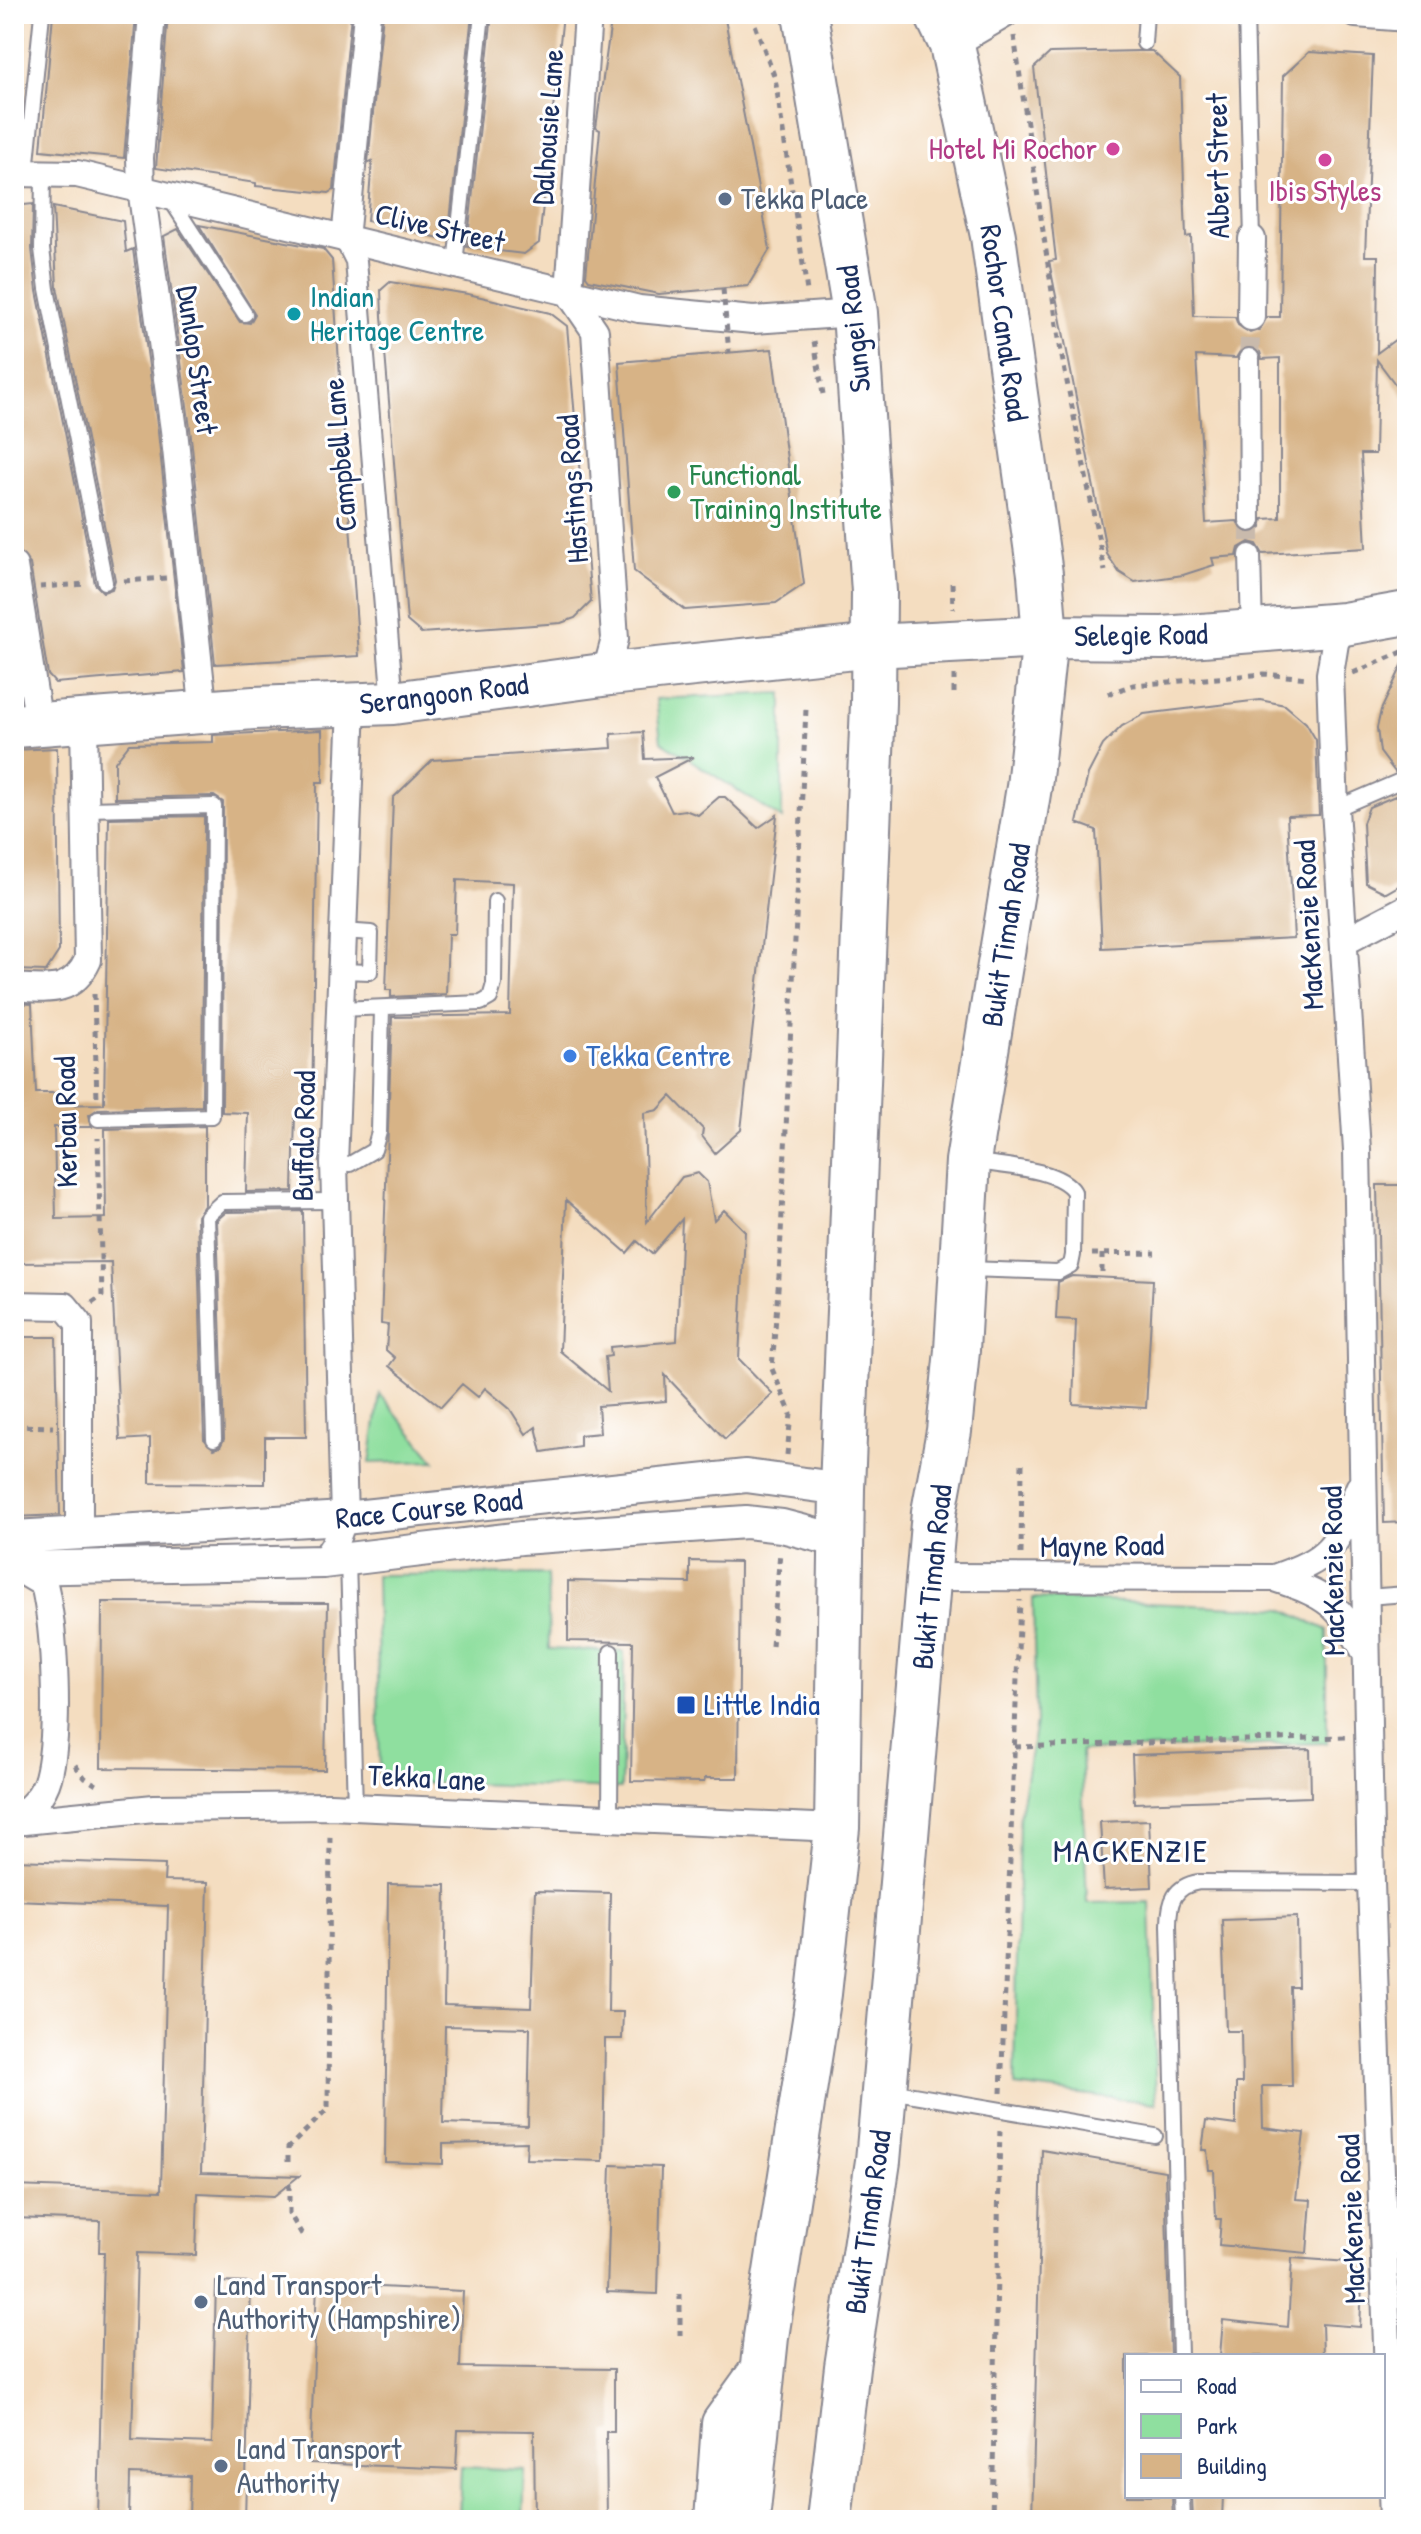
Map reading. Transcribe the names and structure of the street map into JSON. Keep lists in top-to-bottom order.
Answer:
{
  "streets": {
    "highway": ["Rochor Canal Road", "Sungei Road", "Bukit Timah Road"],
    "main road": ["Selegie Road", "Serangoon Road"],
    "street": [
      "Dalhousie Lane",
      "Albert Street",
      "Clive Street",
      "Dunlop Street",
      "Campbell Lane",
      "Hastings Road",
      "MacKenzie Road",
      "Buffalo Road",
      "Race Course Road",
      "Mayne Road",
      "Tekka Lane"
    ],
    "path": ["Kerbau Road"]
  },
  "crossings": [
    ["Dalhousie Lane", "Clive Street"],
    ["Dalhousie Lane", "Hastings Road"],
    ["Clive Street", "Sungei Road"],
    ["Clive Street", "Dunlop Street"],
    ["Clive Street", "Campbell Lane"],
    ["Clive Street", "Hastings Road"],
    ["Rochor Canal Road", "Selegie Road"],
    ["Rochor Canal Road", "Bukit Timah Road"],
    ["Sungei Road", "Selegie Road"],
    ["Sungei Road", "Serangoon Road"],
    ["Dunlop Street", "Serangoon Road"],
    ["Campbell Lane", "Serangoon Road"],
    ["Hastings Road", "Serangoon Road"],
    ["Selegie Road", "Serangoon Road"],
    ["Selegie Road", "MacKenzie Road"],
    ["Selegie Road", "Bukit Timah Road"],
    ["Serangoon Road", "Buffalo Road"],
    ["MacKenzie Road", "Mayne Road"],
    ["Bukit Timah Road", "Mayne Road"],
    ["Buffalo Road", "Race Course Road"],
    ["Race Course Road", "Tekka Lane"]
  ],
  "districts": ["MACKENZIE"],
  "places": {
    "other": [
      "Hotel Mi Rochor",
      "Ibis Styles",
      "Tekka Place",
      "Indian Heritage Centre",
      "Functional Training Institute",
      "Tekka Centre",
      "Land Transport Authority (Hampshire)",
      "Land Transport Authority"
    ],
    "transit": ["Little India"]
  },
  "legend": ["Road", "Park", "Building"]
}
